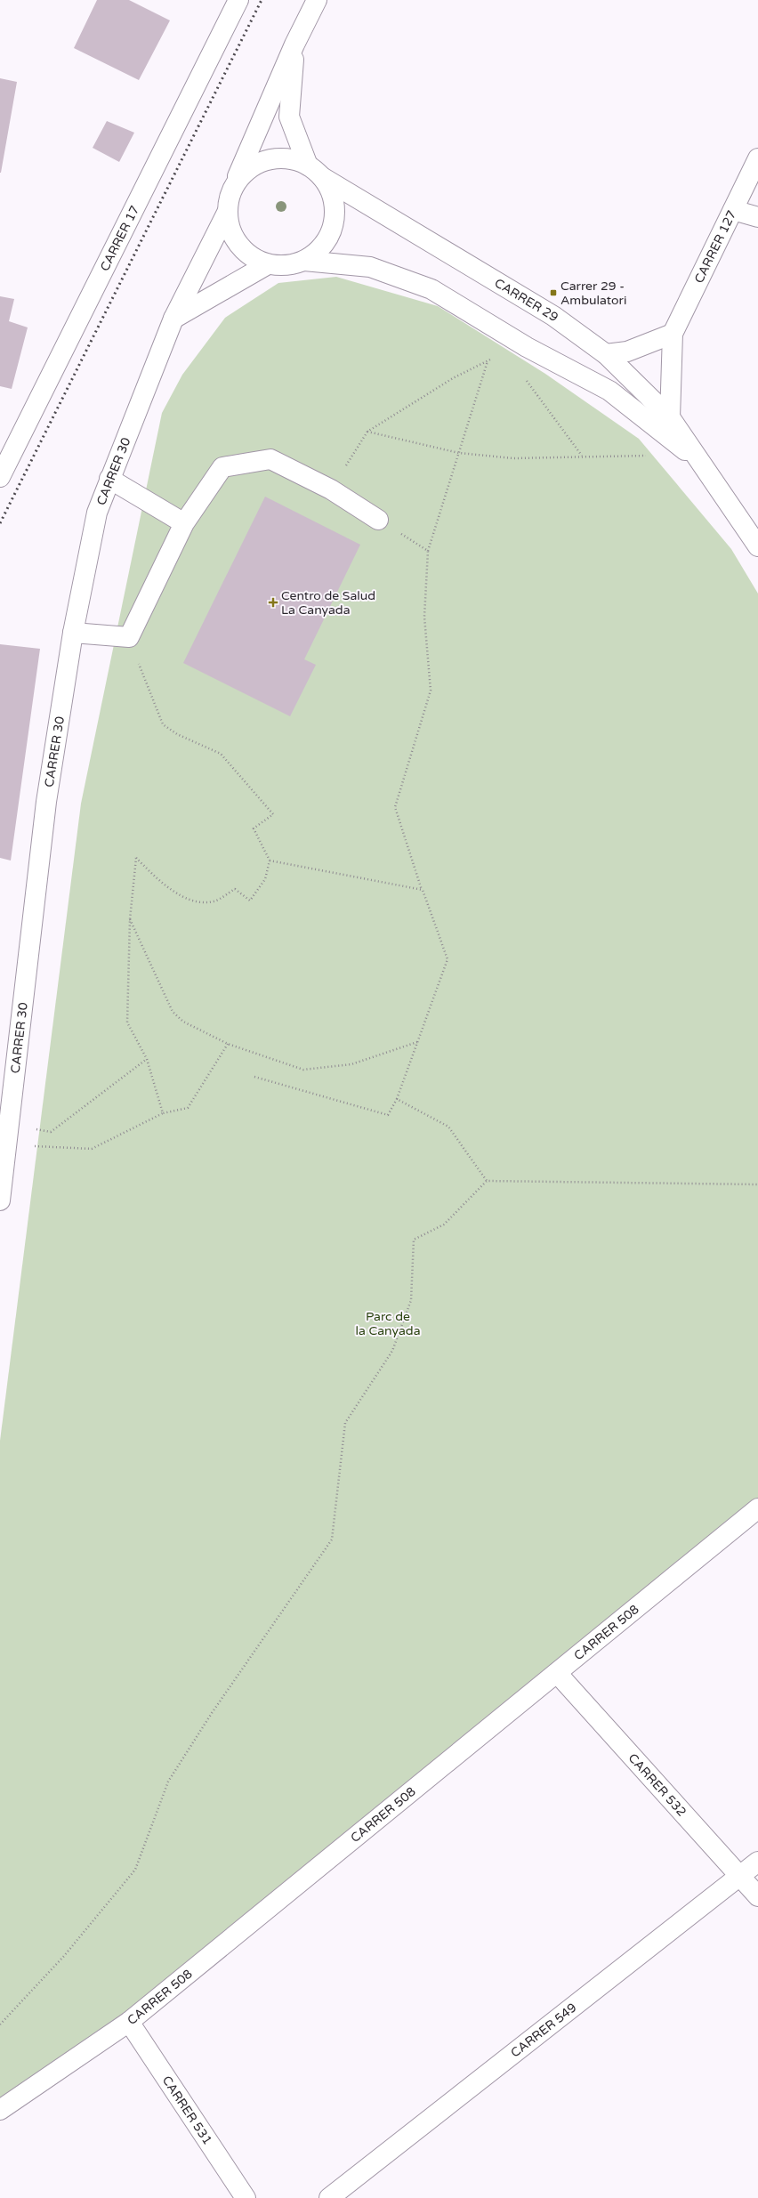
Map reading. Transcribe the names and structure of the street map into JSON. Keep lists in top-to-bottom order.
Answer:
{
  "streets": {
    "street": [
      "CARRER 17",
      "CARRER 127",
      "CARRER 29",
      "CARRER 30",
      "CARRER 508",
      "CARRER 532",
      "CARRER 549",
      "CARRER 531"
    ]
  },
  "crossings": [
    ["CARRER 127", "CARRER 29"],
    ["CARRER 29", "CARRER 30"],
    ["CARRER 508", "CARRER 532"],
    ["CARRER 508", "CARRER 531"],
    ["CARRER 532", "CARRER 549"]
  ],
  "parks": ["Parc de la Canyada"],
  "places": {
    "transit": ["Carrer 29 - Ambulatori"],
    "health": ["Centro de Salud La Canyada"]
  }
}
